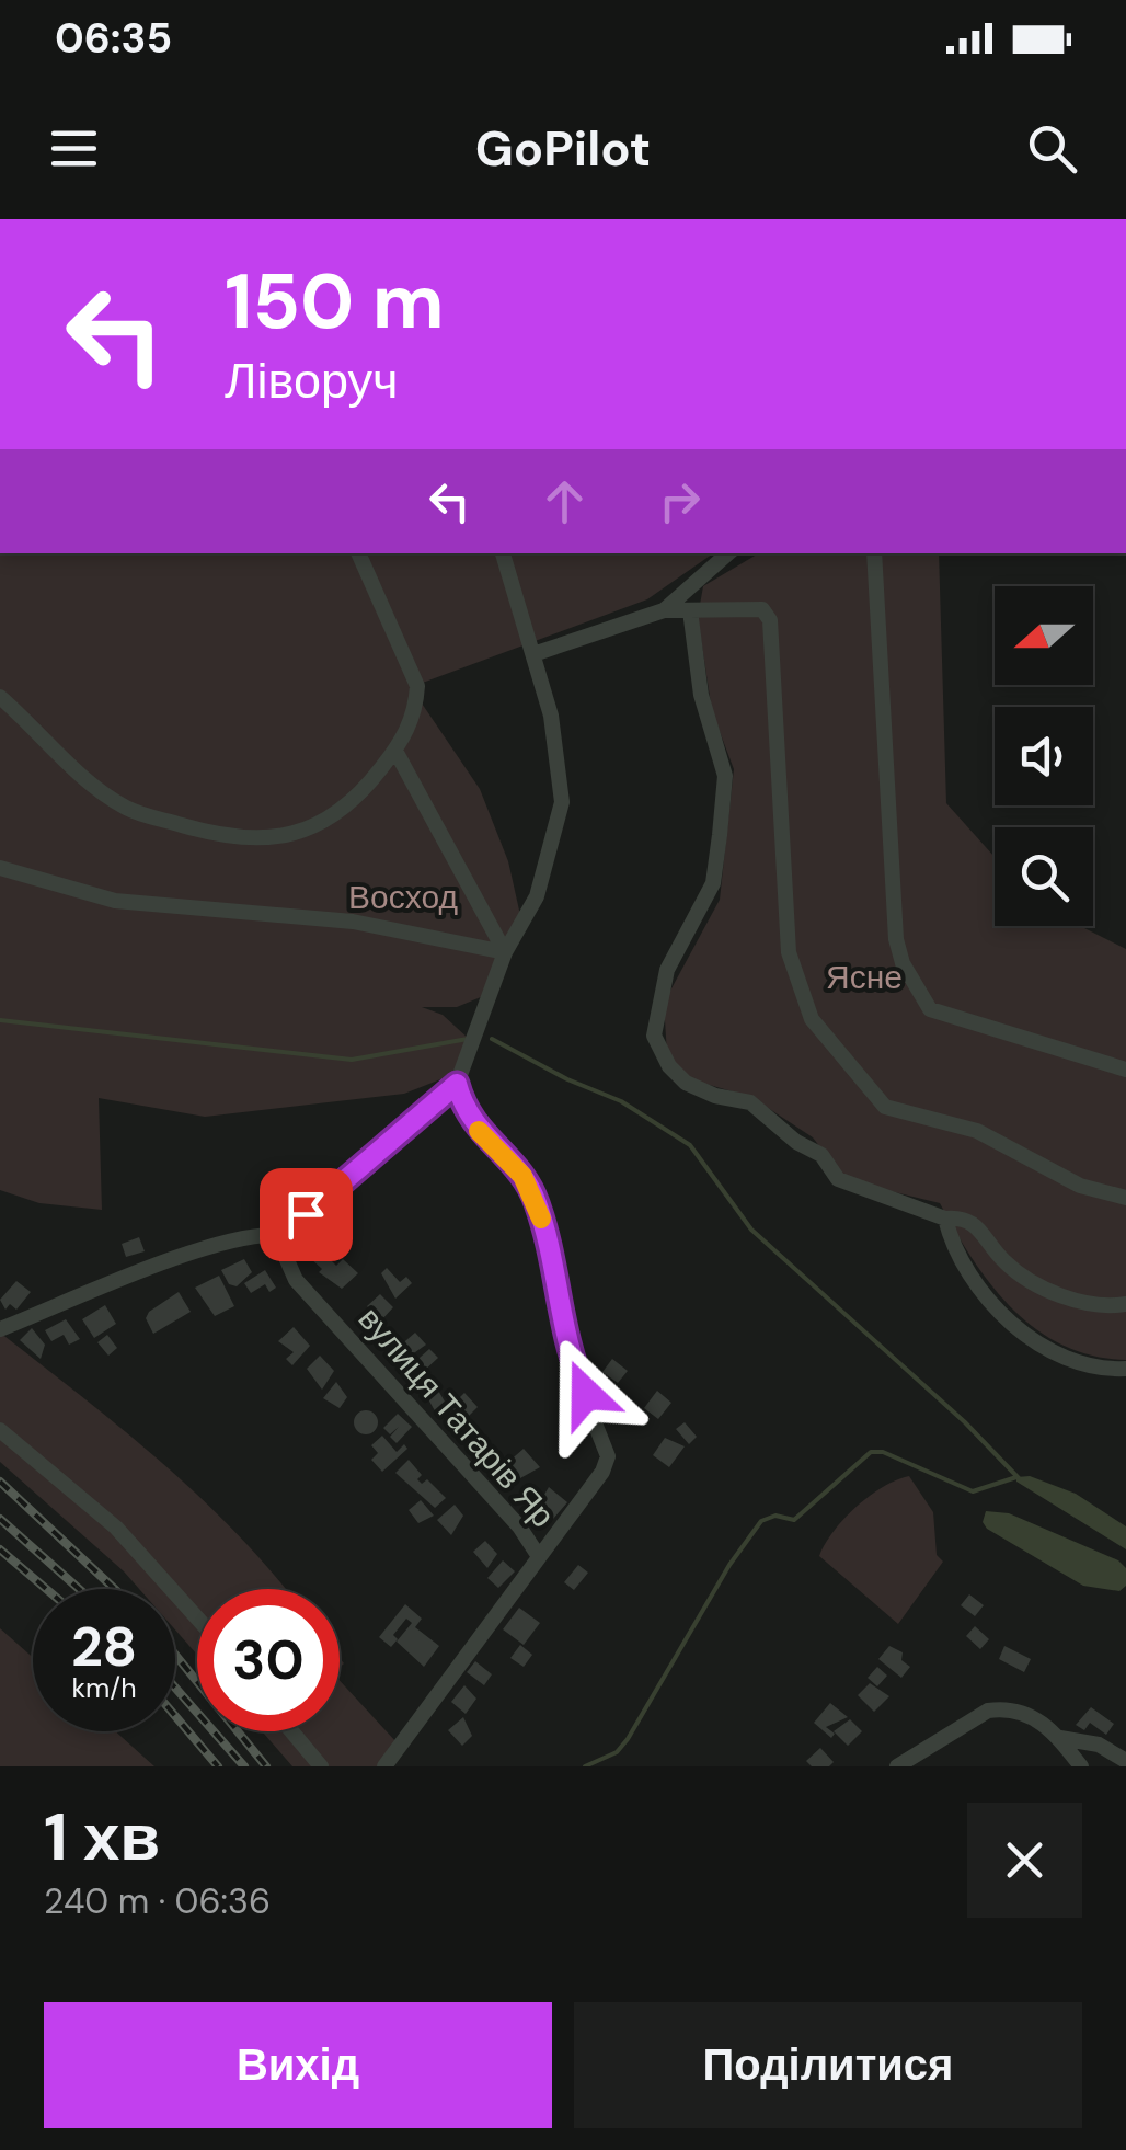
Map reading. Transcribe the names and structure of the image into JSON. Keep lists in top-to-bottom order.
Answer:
{
  "streets": {
    "street": ["вулиця Татарів Яр"]
  },
  "parks": ["Восход", "Ясне"],
  "north": "left",
  "page": {
    "status": "06:35",
    "header": "GoPilot",
    "turn": ["150 m", "Ліворуч"],
    "speed": "28 km/h",
    "limit": "30",
    "heading": ["1 хв", "240 m · 06:36"],
    "buttons": ["Вихід", "Поділитися"]
  }
}
